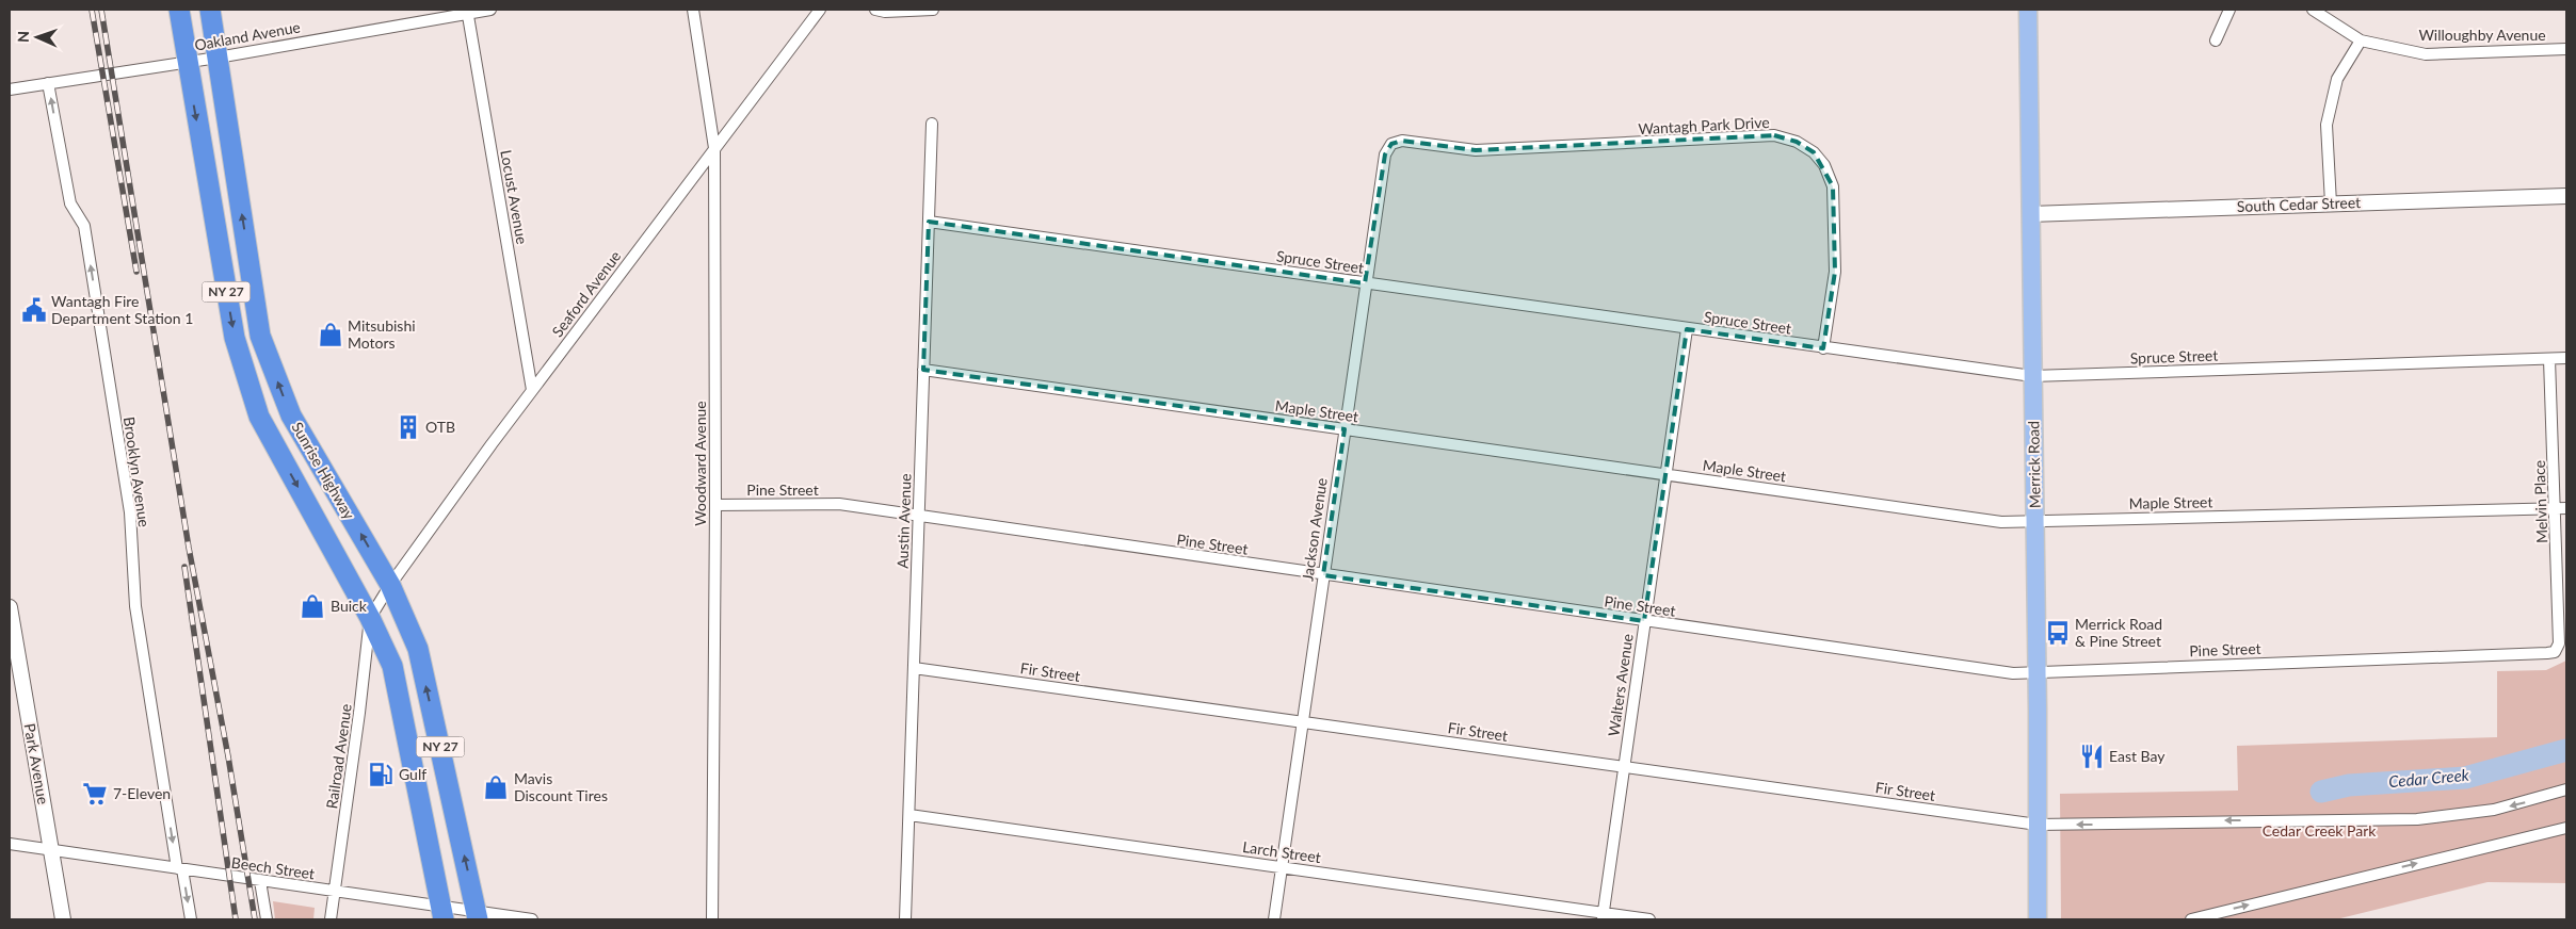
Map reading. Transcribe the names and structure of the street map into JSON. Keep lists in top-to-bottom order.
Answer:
{
  "streets": {
    "highway": ["NY 27", "Sunrise Highway"],
    "main road": ["Merrick Road"],
    "street": [
      "Willoughby Avenue",
      "Oakland Avenue",
      "Wantagh Park Drive",
      "Locust Avenue",
      "South Cedar Street",
      "Spruce Street",
      "Seaford Avenue",
      "Maple Street",
      "Woodward Avenue",
      "Brooklyn Avenue",
      "Pine Street",
      "Melvin Place",
      "Austin Avenue",
      "Jackson Avenue",
      "Fir Street",
      "Walters Avenue",
      "Railroad Avenue",
      "Park Avenue",
      "Larch Street",
      "Beech Street"
    ]
  },
  "crossings": [
    ["Oakland Avenue", "Locust Avenue"],
    ["Oakland Avenue", "Sunrise Highway"],
    ["Oakland Avenue", "Brooklyn Avenue"],
    ["Wantagh Park Drive", "Spruce Street"],
    ["Wantagh Park Drive", "Jackson Avenue"],
    ["Locust Avenue", "Seaford Avenue"],
    ["South Cedar Street", "Merrick Road"],
    ["Spruce Street", "Merrick Road"],
    ["Spruce Street", "Melvin Place"],
    ["Spruce Street", "Austin Avenue"],
    ["Spruce Street", "Jackson Avenue"],
    ["Spruce Street", "Walters Avenue"],
    ["Seaford Avenue", "Woodward Avenue"],
    ["Seaford Avenue", "Sunrise Highway"],
    ["Seaford Avenue", "Railroad Avenue"],
    ["Maple Street", "Merrick Road"],
    ["Maple Street", "Melvin Place"],
    ["Maple Street", "Austin Avenue"],
    ["Maple Street", "Jackson Avenue"],
    ["Maple Street", "Walters Avenue"],
    ["Woodward Avenue", "Pine Street"],
    ["Merrick Road", "Pine Street"],
    ["Merrick Road", "Fir Street"],
    ["Sunrise Highway", "Railroad Avenue"],
    ["Sunrise Highway", "Beech Street"],
    ["Brooklyn Avenue", "Beech Street"],
    ["Pine Street", "Melvin Place"],
    ["Pine Street", "Austin Avenue"],
    ["Pine Street", "Jackson Avenue"],
    ["Pine Street", "Walters Avenue"],
    ["Austin Avenue", "Fir Street"],
    ["Austin Avenue", "Larch Street"],
    ["Jackson Avenue", "Fir Street"],
    ["Jackson Avenue", "Larch Street"],
    ["Fir Street", "Walters Avenue"],
    ["Walters Avenue", "Larch Street"],
    ["Railroad Avenue", "Beech Street"],
    ["Park Avenue", "Beech Street"]
  ],
  "water": ["Cedar Creek"],
  "parks": ["Cedar Creek Park"],
  "places": {
    "public building": ["Wantagh Fire Department Station 1"],
    "shop": ["Mitsubishi Motors", "Buick", "Mavis Discount Tires"],
    "building": ["OTB"],
    "bus stop": ["Merrick Road & Pine Street"],
    "restaurant": ["East Bay"],
    "fuel station": ["Gulf"],
    "supermarket": ["7-Eleven"]
  },
  "north": "left"
}
